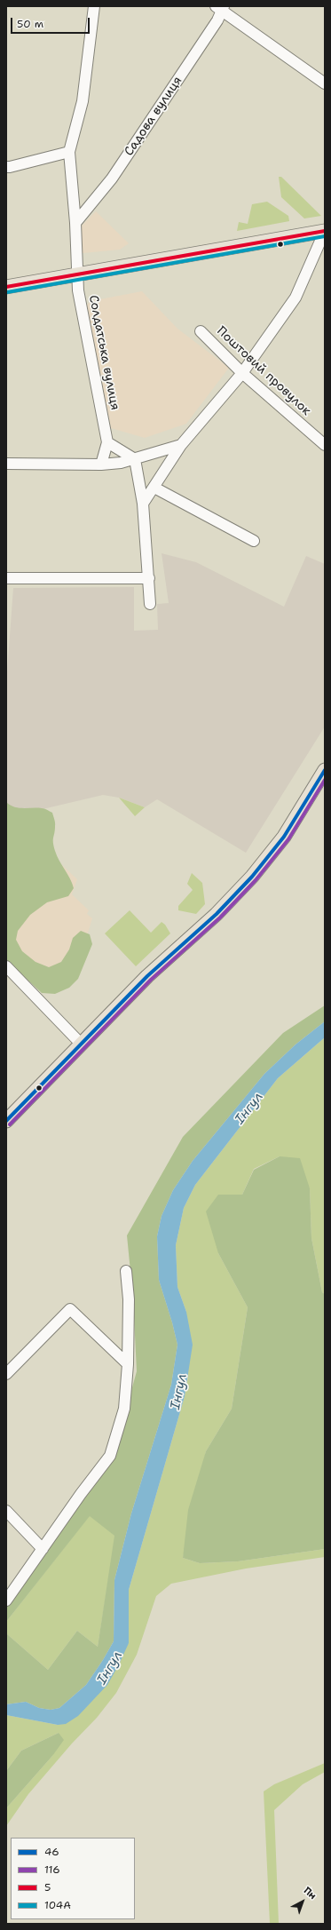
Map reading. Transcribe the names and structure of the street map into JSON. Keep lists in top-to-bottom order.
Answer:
{
  "streets": {
    "street": ["Садова вулиця", "Солдатська вулиця", "Поштовий провулок"]
  },
  "crossings": [
    ["Садова вулиця", "Солдатська вулиця"]
  ],
  "water": ["Інгул"],
  "lines": [
    "transit line 5",
    "transit line 104А",
    "transit line 46",
    "transit line 116"
  ],
  "legend": [
    "46",
    "116",
    "5",
    "104А"
  ],
  "scale_bar": "50 m",
  "north": "top right"
}
